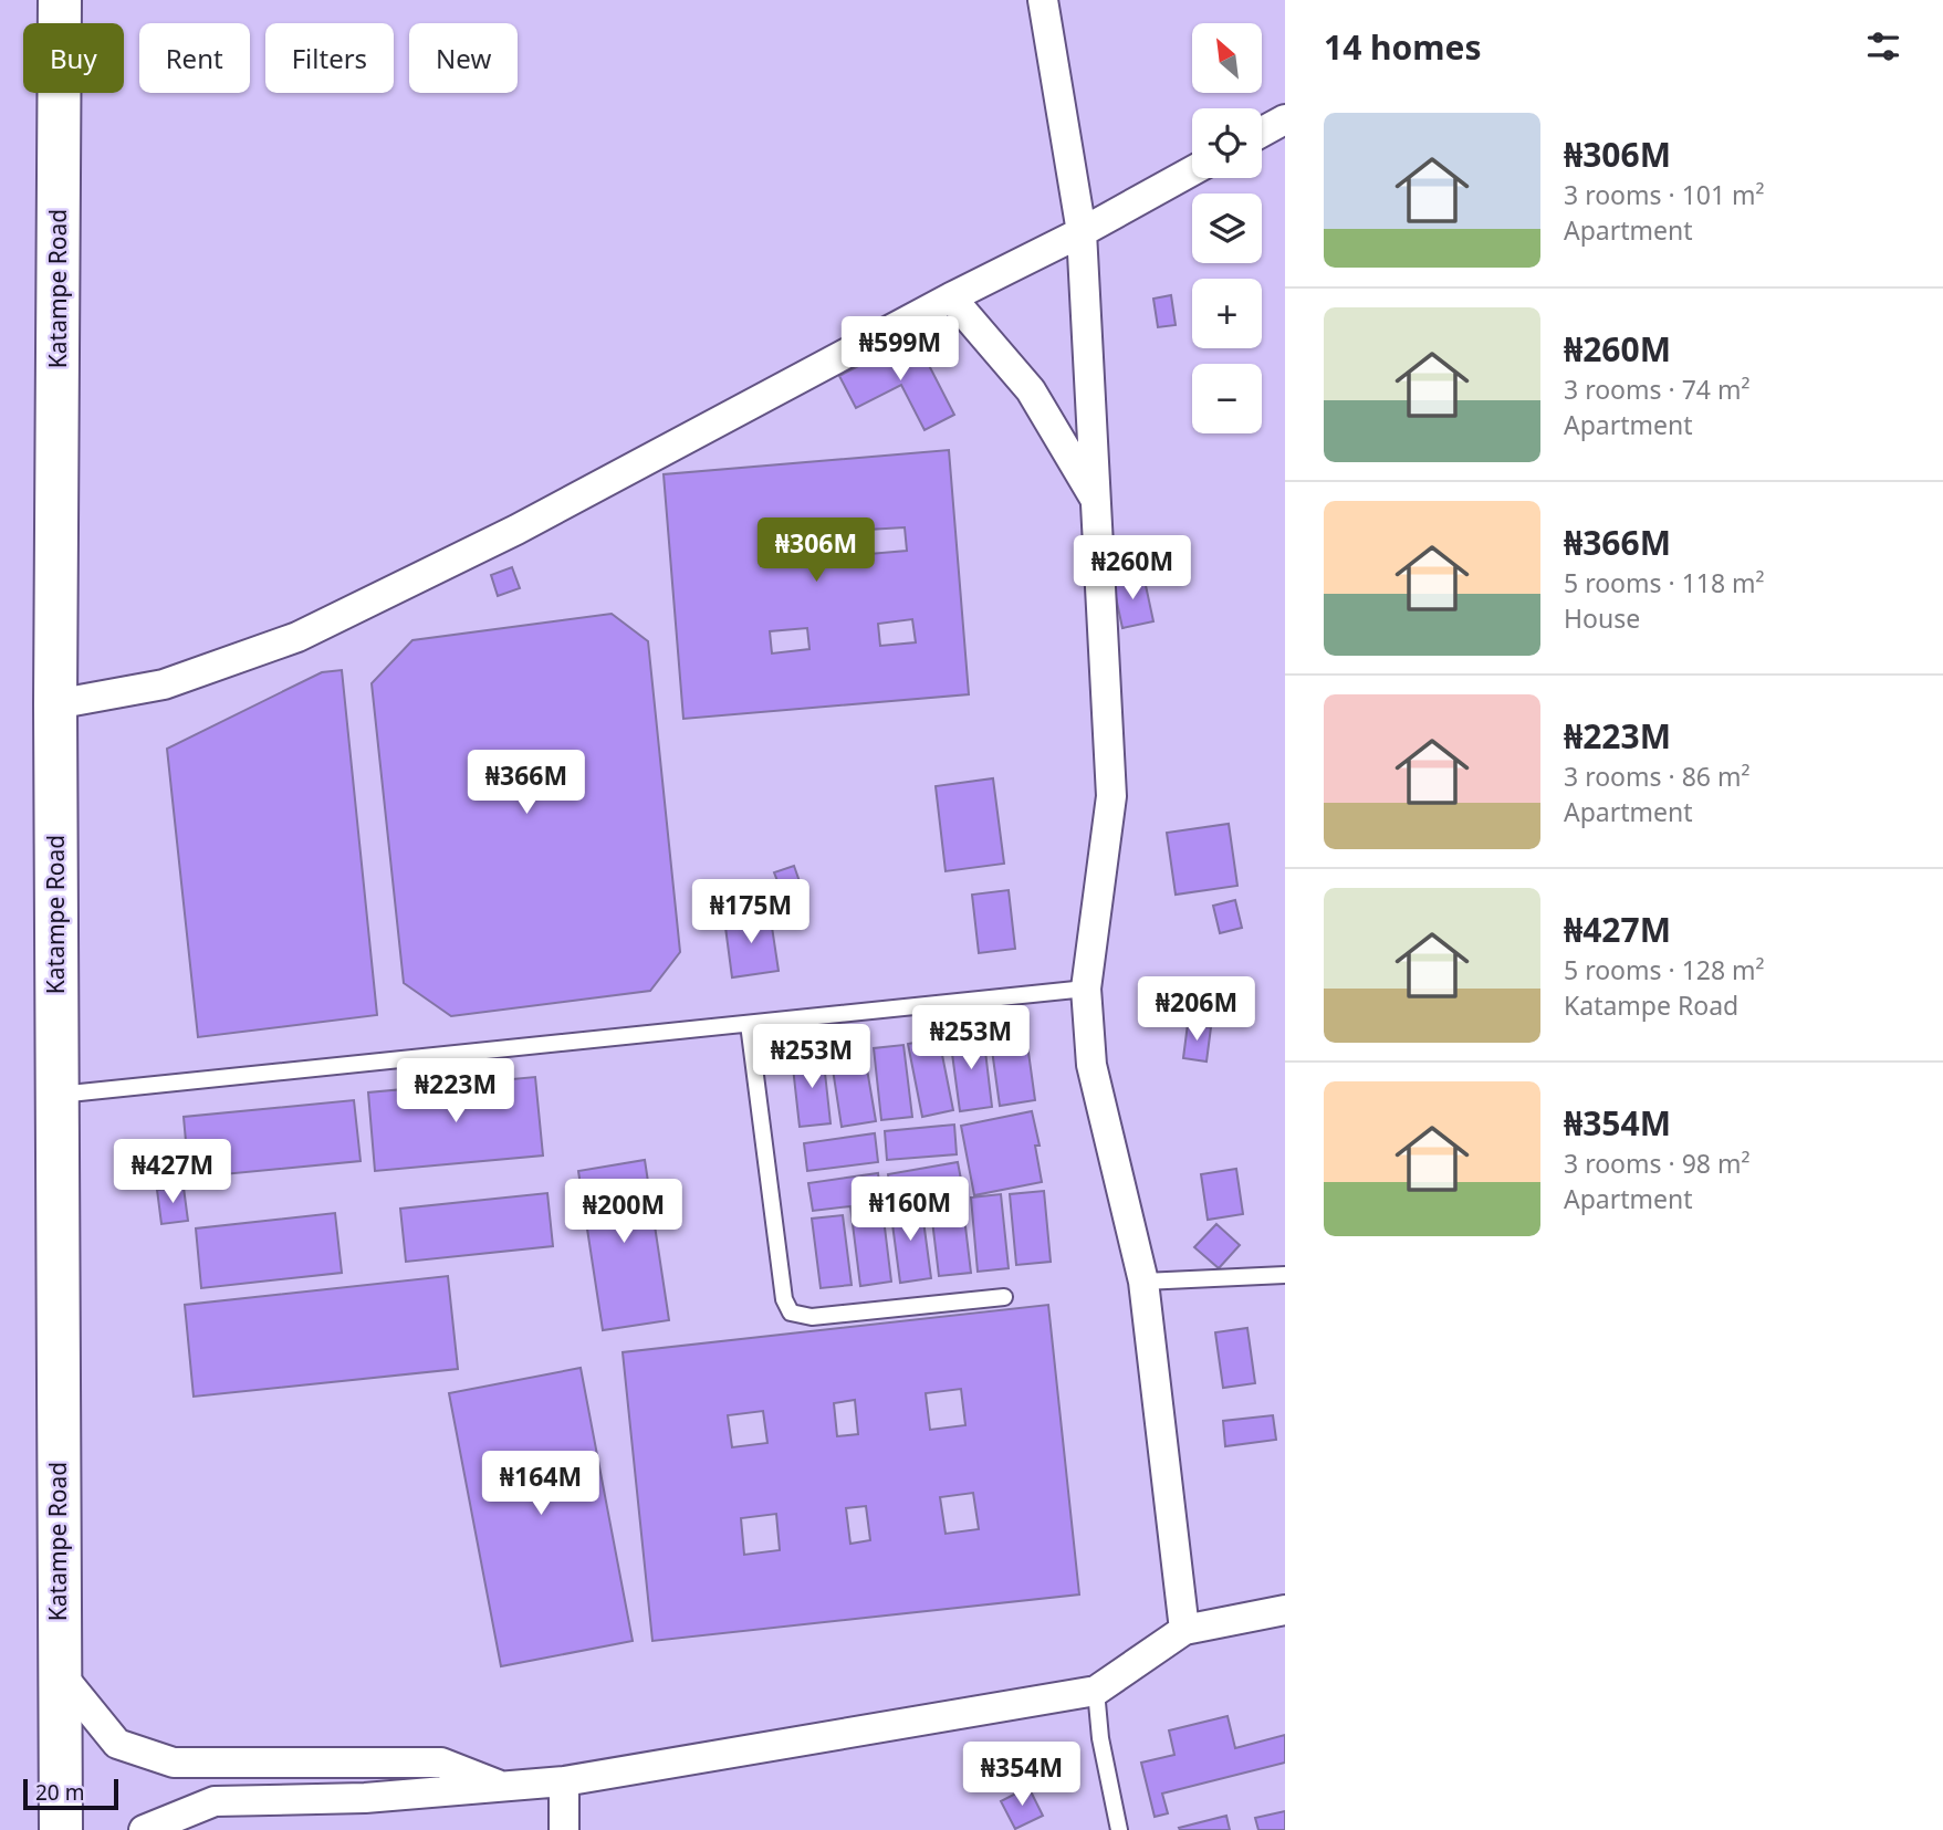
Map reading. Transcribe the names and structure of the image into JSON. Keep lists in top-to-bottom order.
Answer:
{
  "streets": {
    "main road": ["Katampe Road"]
  },
  "scale_bar": "20 m",
  "north": "top left",
  "page": {
    "heading": "14 homes",
    "map_buttons": ["+", "−"],
    "chip": [
      "Buy",
      "Rent",
      "Filters",
      "New"
    ],
    "list": [
      {
        "name": "₦306M",
        "note": "3 rooms · 101 m² · Apartment"
      },
      {
        "name": "₦260M",
        "note": "3 rooms · 74 m² · Apartment"
      },
      {
        "name": "₦366M",
        "note": "5 rooms · 118 m² · House"
      },
      {
        "name": "₦223M",
        "note": "3 rooms · 86 m² · Apartment"
      },
      {
        "name": "₦427M",
        "note": "5 rooms · 128 m² · Katampe Road"
      },
      {
        "name": "₦354M",
        "note": "3 rooms · 98 m² · Apartment"
      }
    ],
    "price": [
      "₦599M",
      "₦306M",
      "₦260M",
      "₦366M",
      "₦175M",
      "₦206M",
      "₦253M",
      "₦253M",
      "₦223M",
      "₦427M",
      "₦160M",
      "₦200M",
      "₦164M",
      "₦354M"
    ],
    "scale": "20 m"
  }
}
